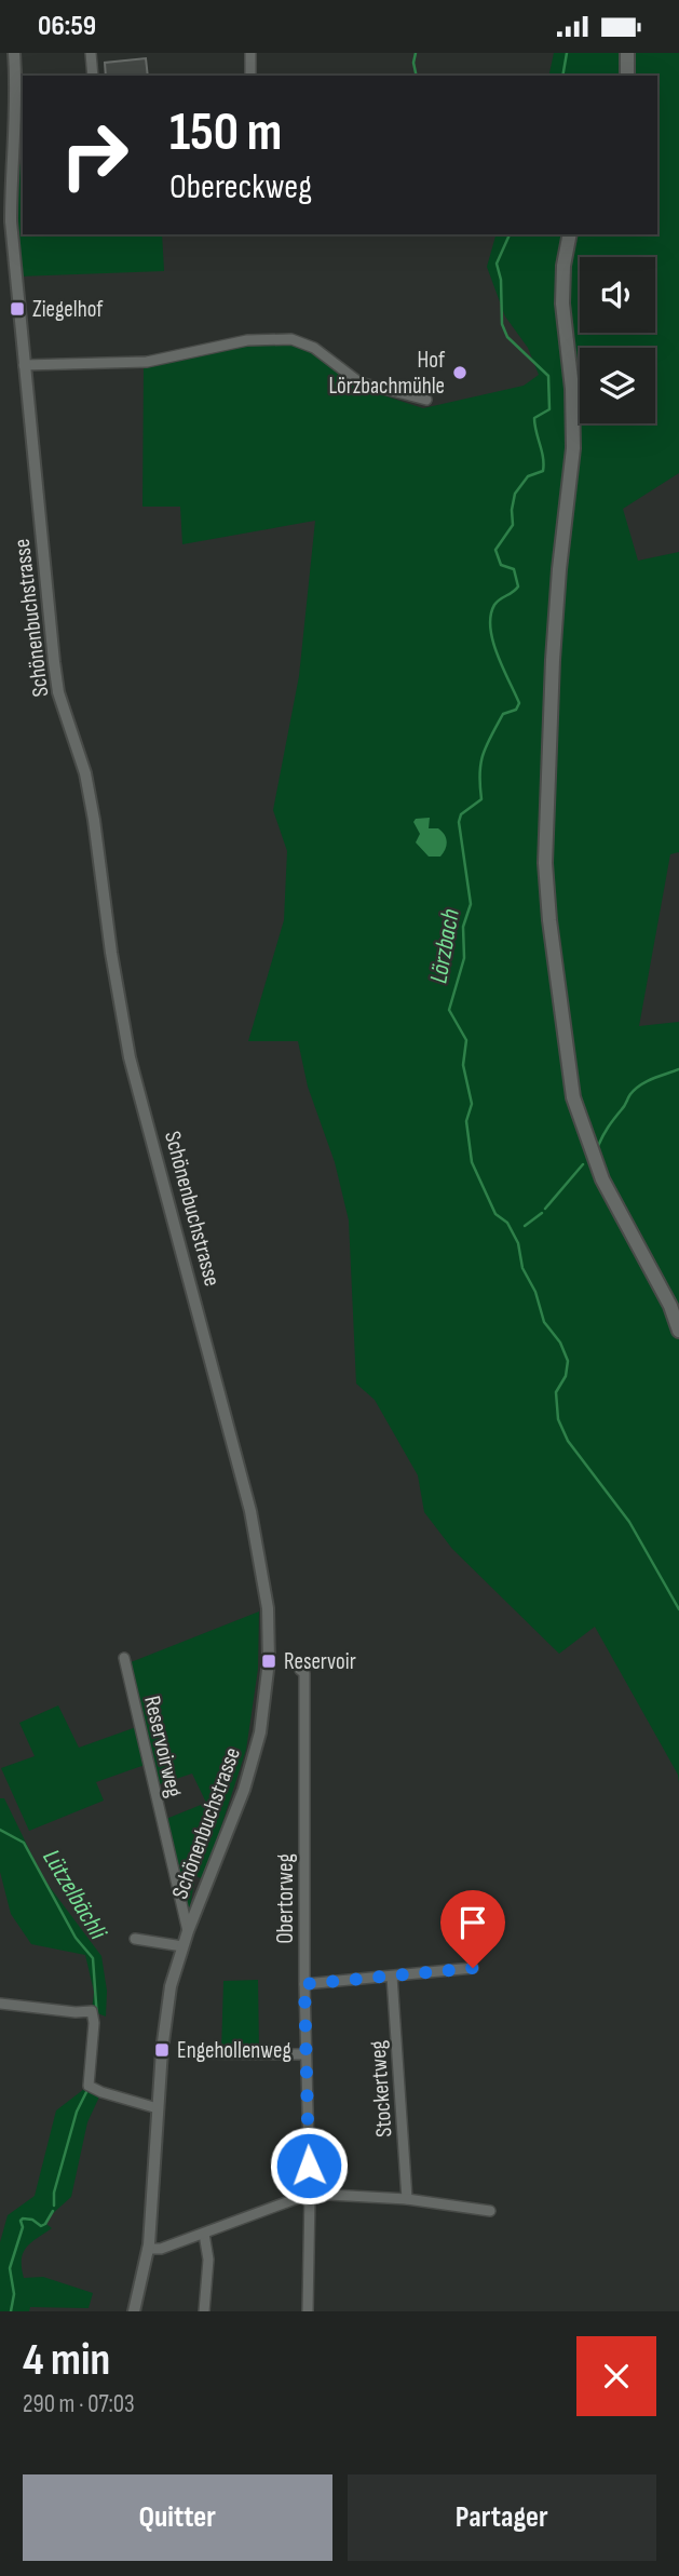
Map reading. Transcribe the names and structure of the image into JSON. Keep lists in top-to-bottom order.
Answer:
{
  "streets": {
    "street": [
      "Schönenbuchstrasse",
      "Reservoirweg",
      "Obertorweg",
      "Stockertweg"
    ]
  },
  "crossings": [
    ["Schönenbuchstrasse", "Reservoirweg"]
  ],
  "water": ["Lörzbach", "Lützelbächli"],
  "places": {
    "transit": ["Ziegelhof", "Reservoir", "Engehollenweg"],
    "other": ["Hof Lörzbachmühle"]
  },
  "page": {
    "status": "06:59",
    "turn": ["150 m", "Obereckweg"],
    "heading": ["4 min", "290 m · 07:03"],
    "buttons": ["Quitter", "Partager"]
  }
}
